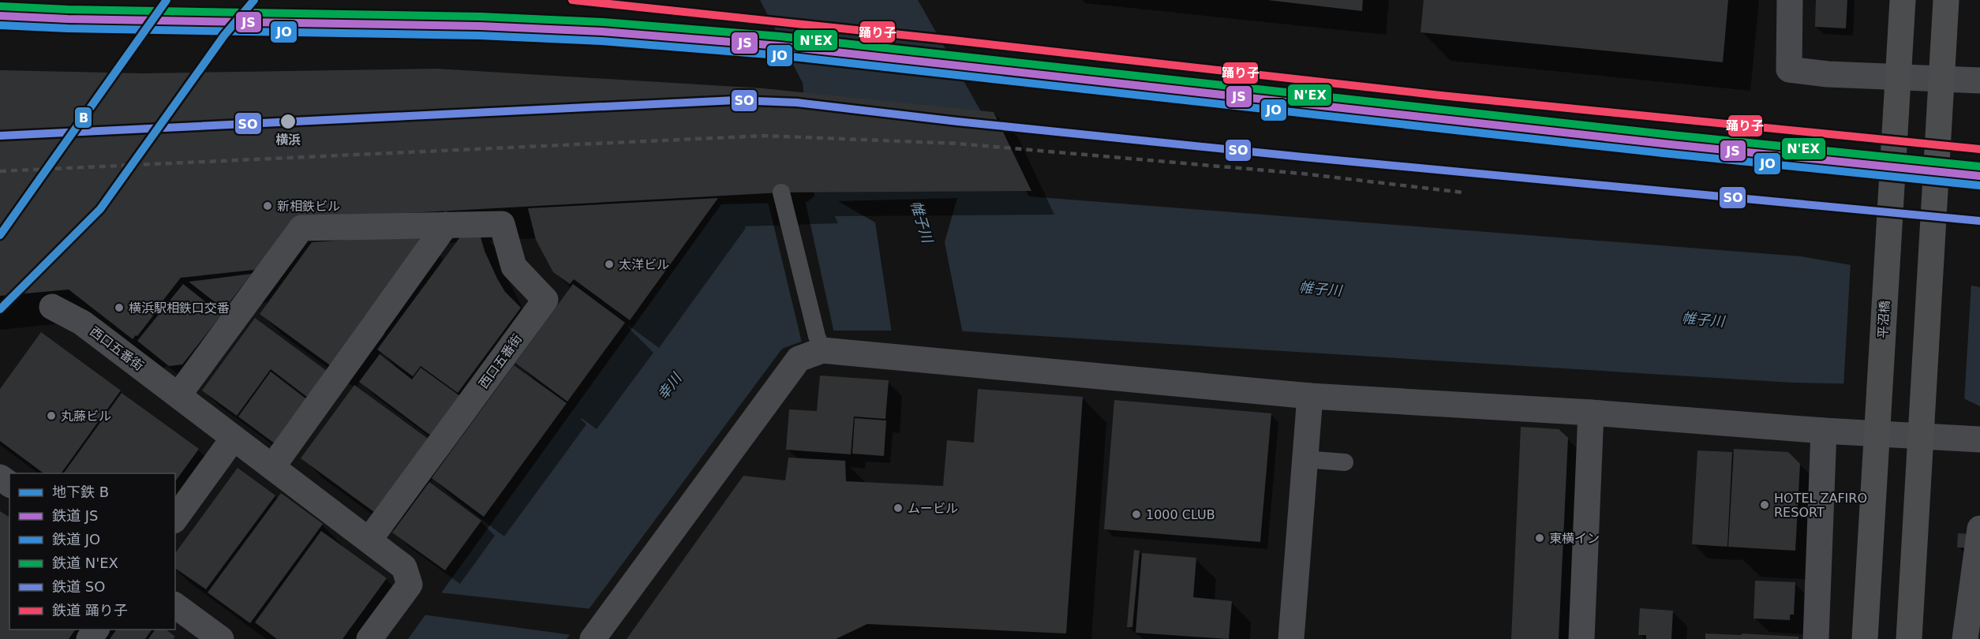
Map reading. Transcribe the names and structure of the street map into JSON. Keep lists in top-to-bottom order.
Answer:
{
  "streets": {
    "main road": ["平沼橋"],
    "street": ["西口五番街"]
  },
  "water": ["帷子川", "幸川"],
  "places": [
    "横浜",
    "新相鉄ビル",
    "太洋ビル",
    "横浜駅相鉄口交番",
    "丸藤ビル",
    "HOTEL ZAFIRO RESORT",
    "ムービル",
    "1000 CLUB",
    "東横イン"
  ],
  "lines": [
    "metro line B",
    "rail line 踊り子",
    "rail line N'EX",
    "rail line JS",
    "rail line JO",
    "rail line SO"
  ],
  "legend": [
    "地下鉄 B",
    "鉄道 JS",
    "鉄道 JO",
    "鉄道 N'EX",
    "鉄道 SO",
    "鉄道 踊り子"
  ]
}
